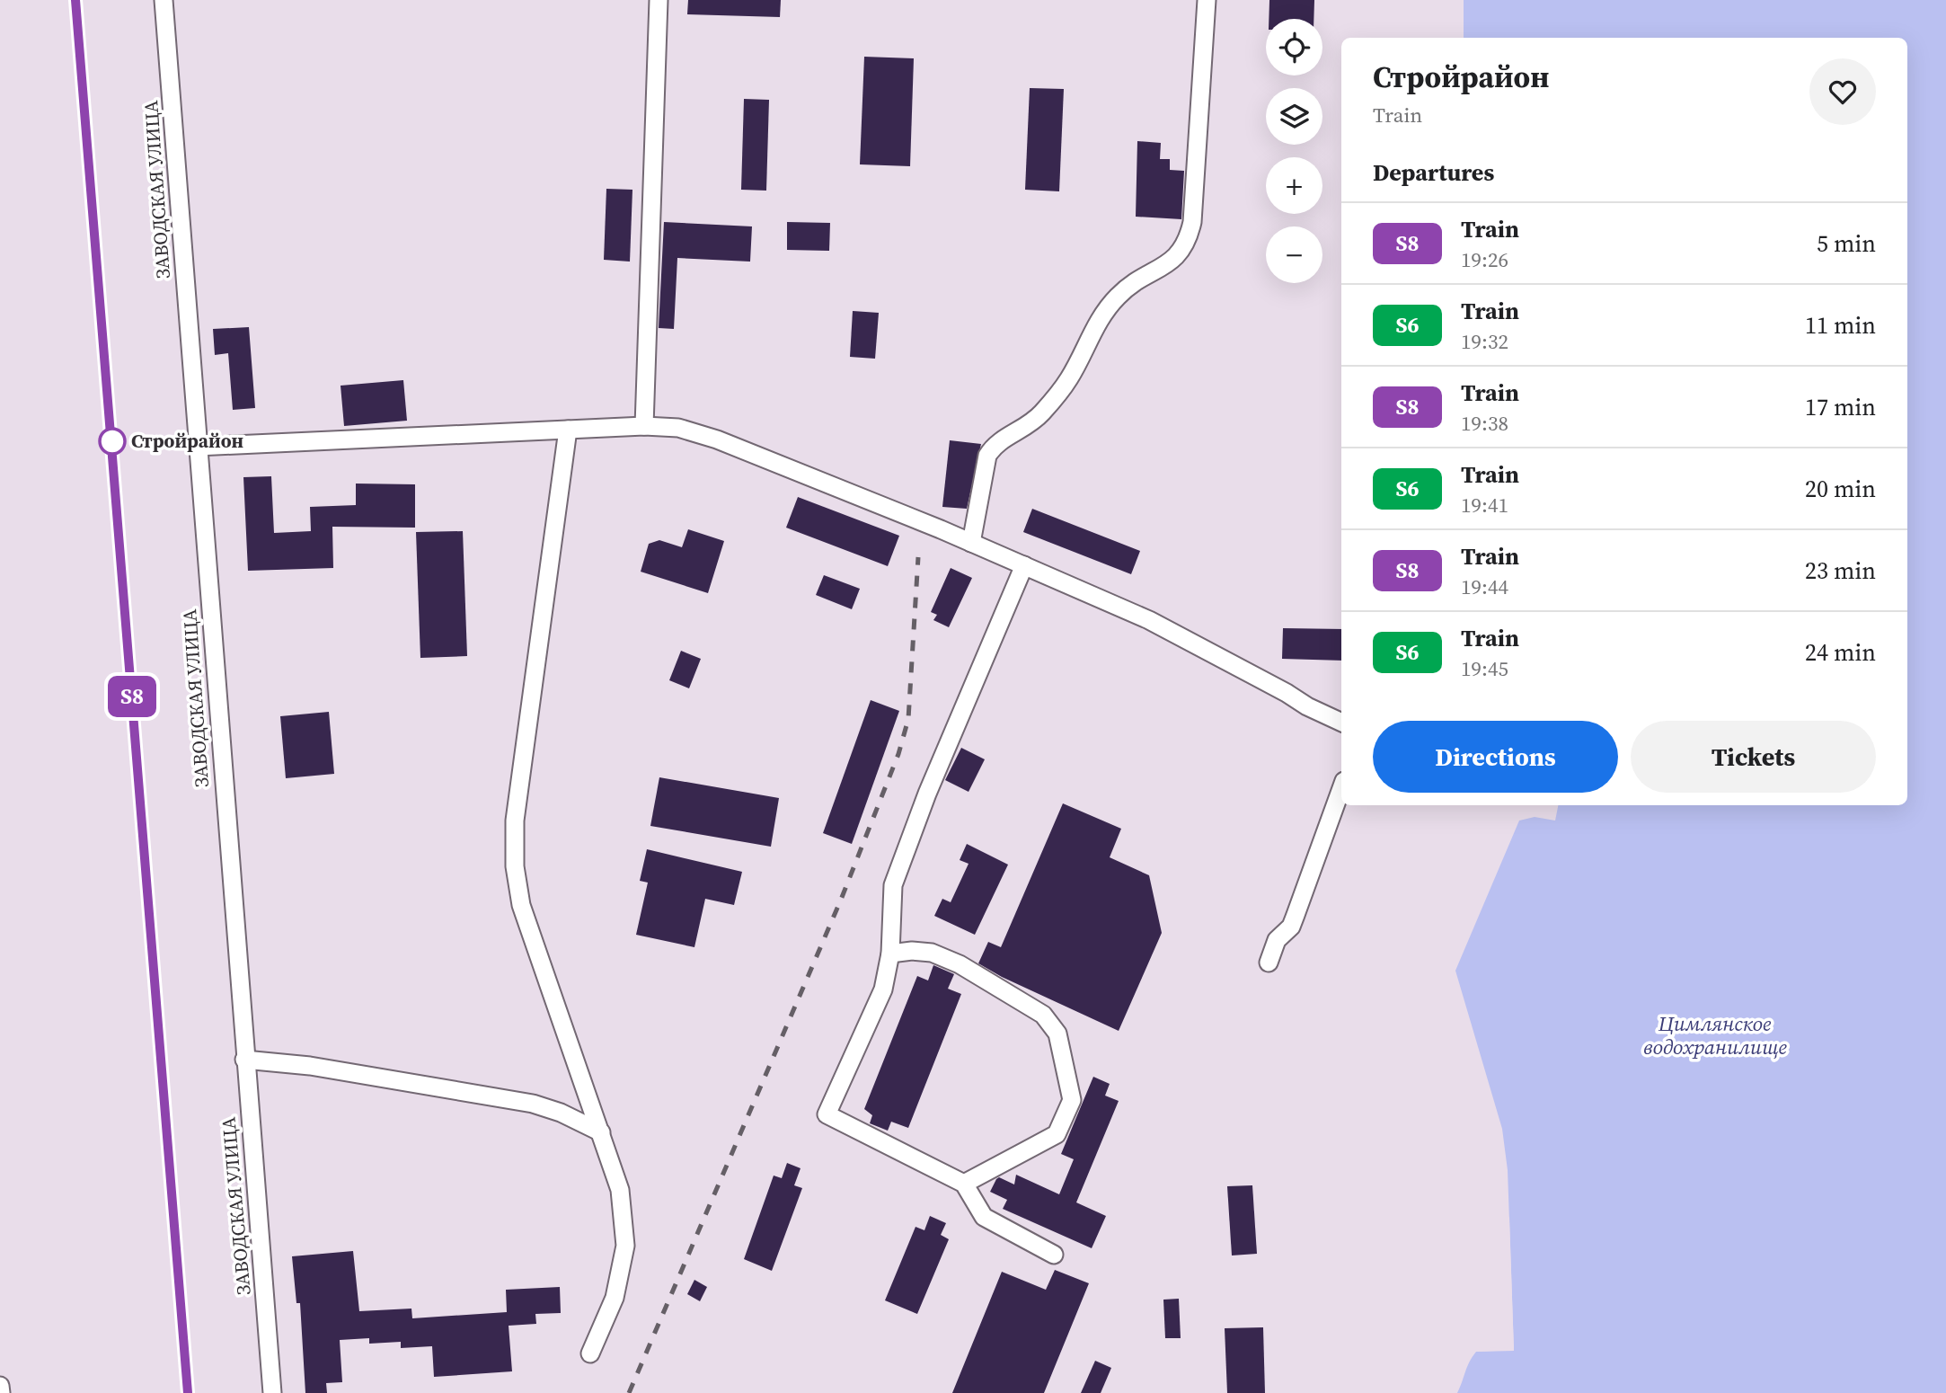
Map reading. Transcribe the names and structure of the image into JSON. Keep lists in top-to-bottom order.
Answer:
{
  "streets": {
    "street": ["ЗАВОДСКАЯ УЛИЦА"]
  },
  "water": ["Цимлянское водохранилище"],
  "places": ["Стройрайон"],
  "page": {
    "on_map": "S8",
    "map_buttons": ["+", "−"],
    "heading": [
      ["Стройрайон", "Train"],
      "Departures"
    ],
    "list": [
      {
        "mark": "S8",
        "name": "Train",
        "note": "19:26",
        "value": "5 min"
      },
      {
        "mark": "S6",
        "name": "Train",
        "note": "19:32",
        "value": "11 min"
      },
      {
        "mark": "S8",
        "name": "Train",
        "note": "19:38",
        "value": "17 min"
      },
      {
        "mark": "S6",
        "name": "Train",
        "note": "19:41",
        "value": "20 min"
      },
      {
        "mark": "S8",
        "name": "Train",
        "note": "19:44",
        "value": "23 min"
      },
      {
        "mark": "S6",
        "name": "Train",
        "note": "19:45",
        "value": "24 min"
      }
    ],
    "buttons": ["Directions", "Tickets"]
  }
}
